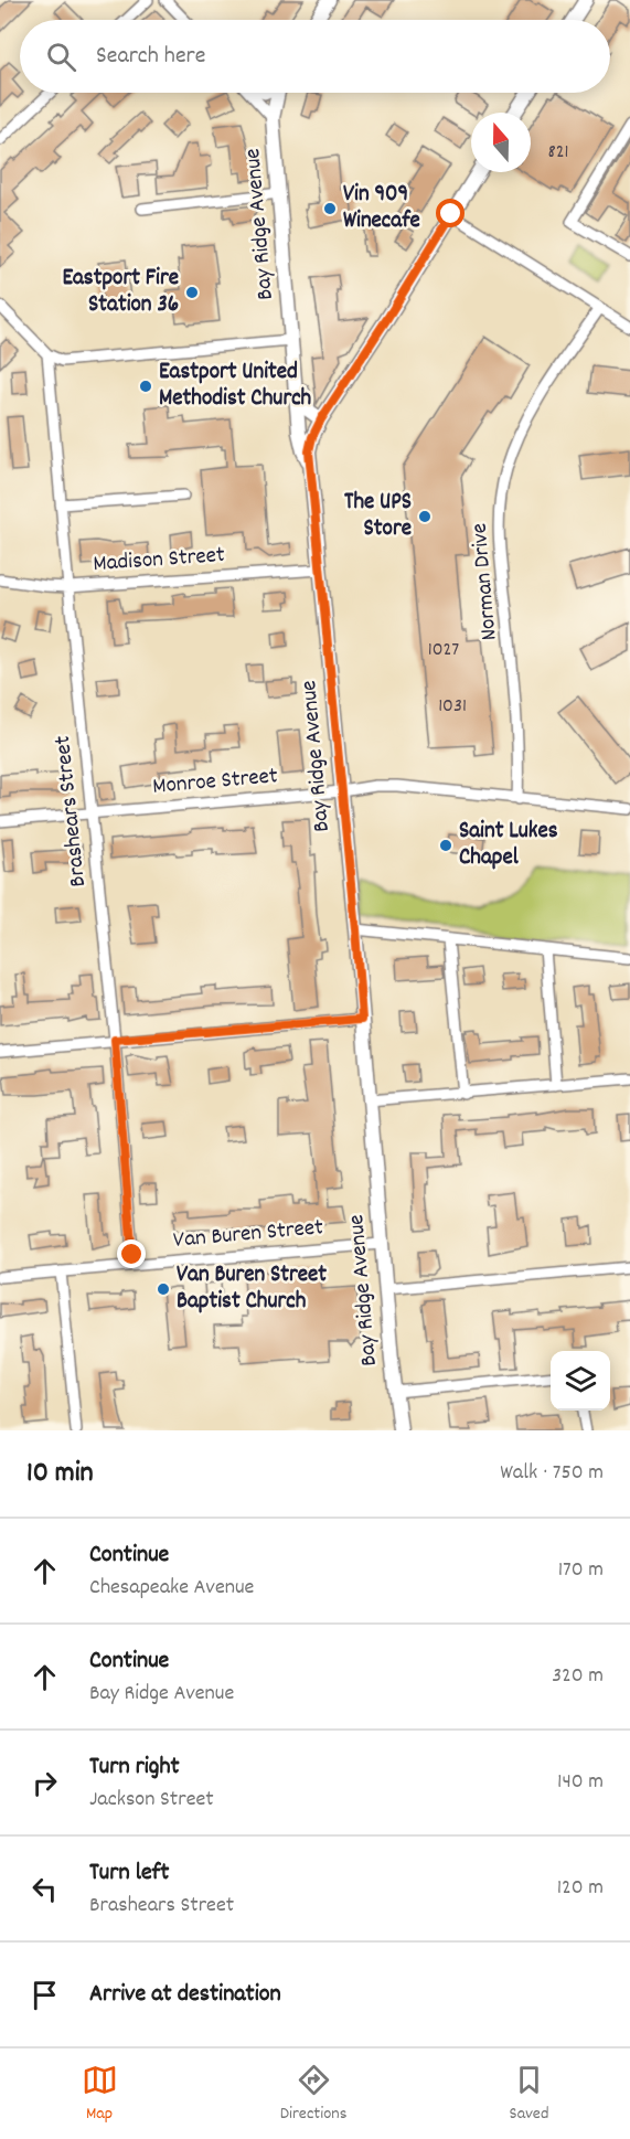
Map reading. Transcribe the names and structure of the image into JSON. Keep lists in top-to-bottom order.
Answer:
{
  "streets": {
    "main road": ["Bay Ridge Avenue"],
    "street": [
      "Madison Street",
      "Norman Drive",
      "Monroe Street",
      "Brashears Street",
      "Van Buren Street"
    ]
  },
  "crossings": [
    ["Bay Ridge Avenue", "Madison Street"],
    ["Bay Ridge Avenue", "Monroe Street"],
    ["Bay Ridge Avenue", "Van Buren Street"],
    ["Madison Street", "Brashears Street"],
    ["Norman Drive", "Monroe Street"],
    ["Monroe Street", "Brashears Street"],
    ["Brashears Street", "Van Buren Street"]
  ],
  "places": [
    "Vin 909 Winecafe",
    "Eastport Fire Station 36",
    "Eastport United Methodist Church",
    "The UPS Store",
    "Saint Lukes Chapel",
    "Van Buren Street Baptist Church"
  ],
  "house_numbers": ["821", "1027", "1031"],
  "north": "top",
  "page": {
    "search": "Search here",
    "heading": ["10 min", "Walk · 750 m"],
    "list": [
      ["Continue", "Chesapeake Avenue", "170 m"],
      ["Continue", "Bay Ridge Avenue", "320 m"],
      ["Turn right", "Jackson Street", "140 m"],
      ["Turn left", "Brashears Street", "120 m"],
      "Arrive at destination"
    ],
    "nav": ["Map", "Directions", "Saved"]
  }
}
